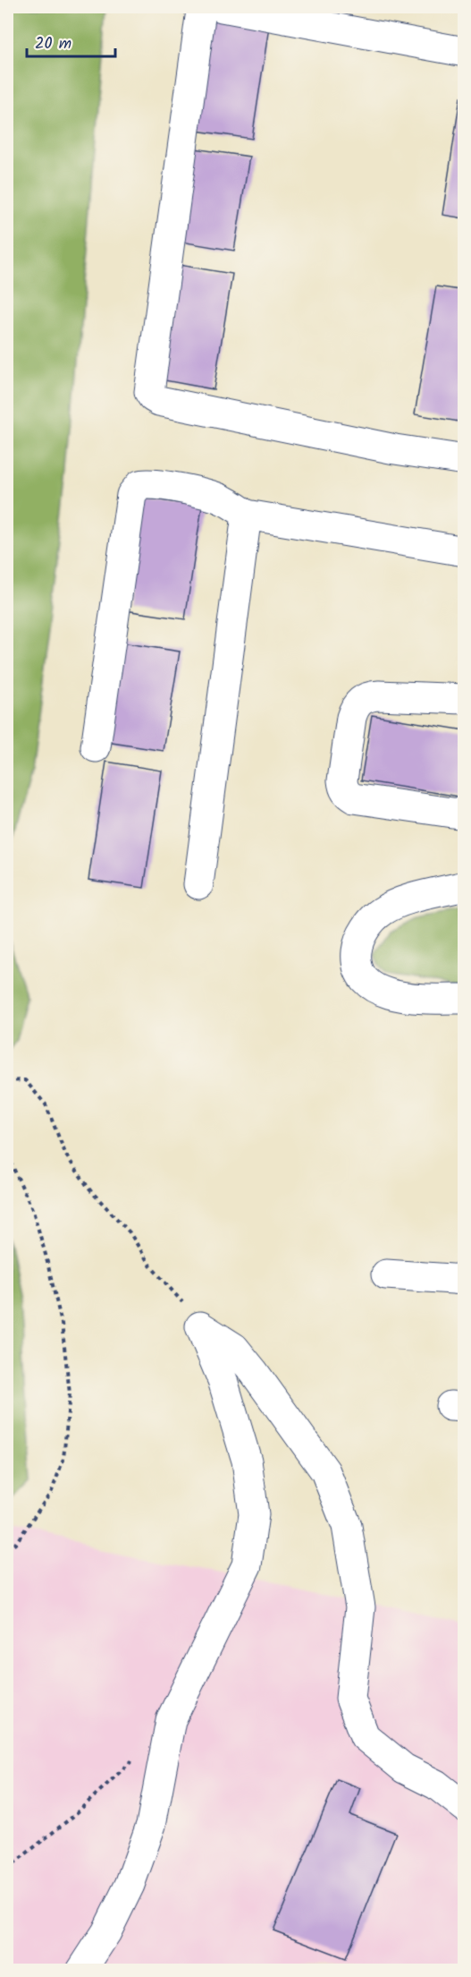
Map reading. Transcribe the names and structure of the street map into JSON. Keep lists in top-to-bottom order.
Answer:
{
  "scale_bar": "20 m"
}
